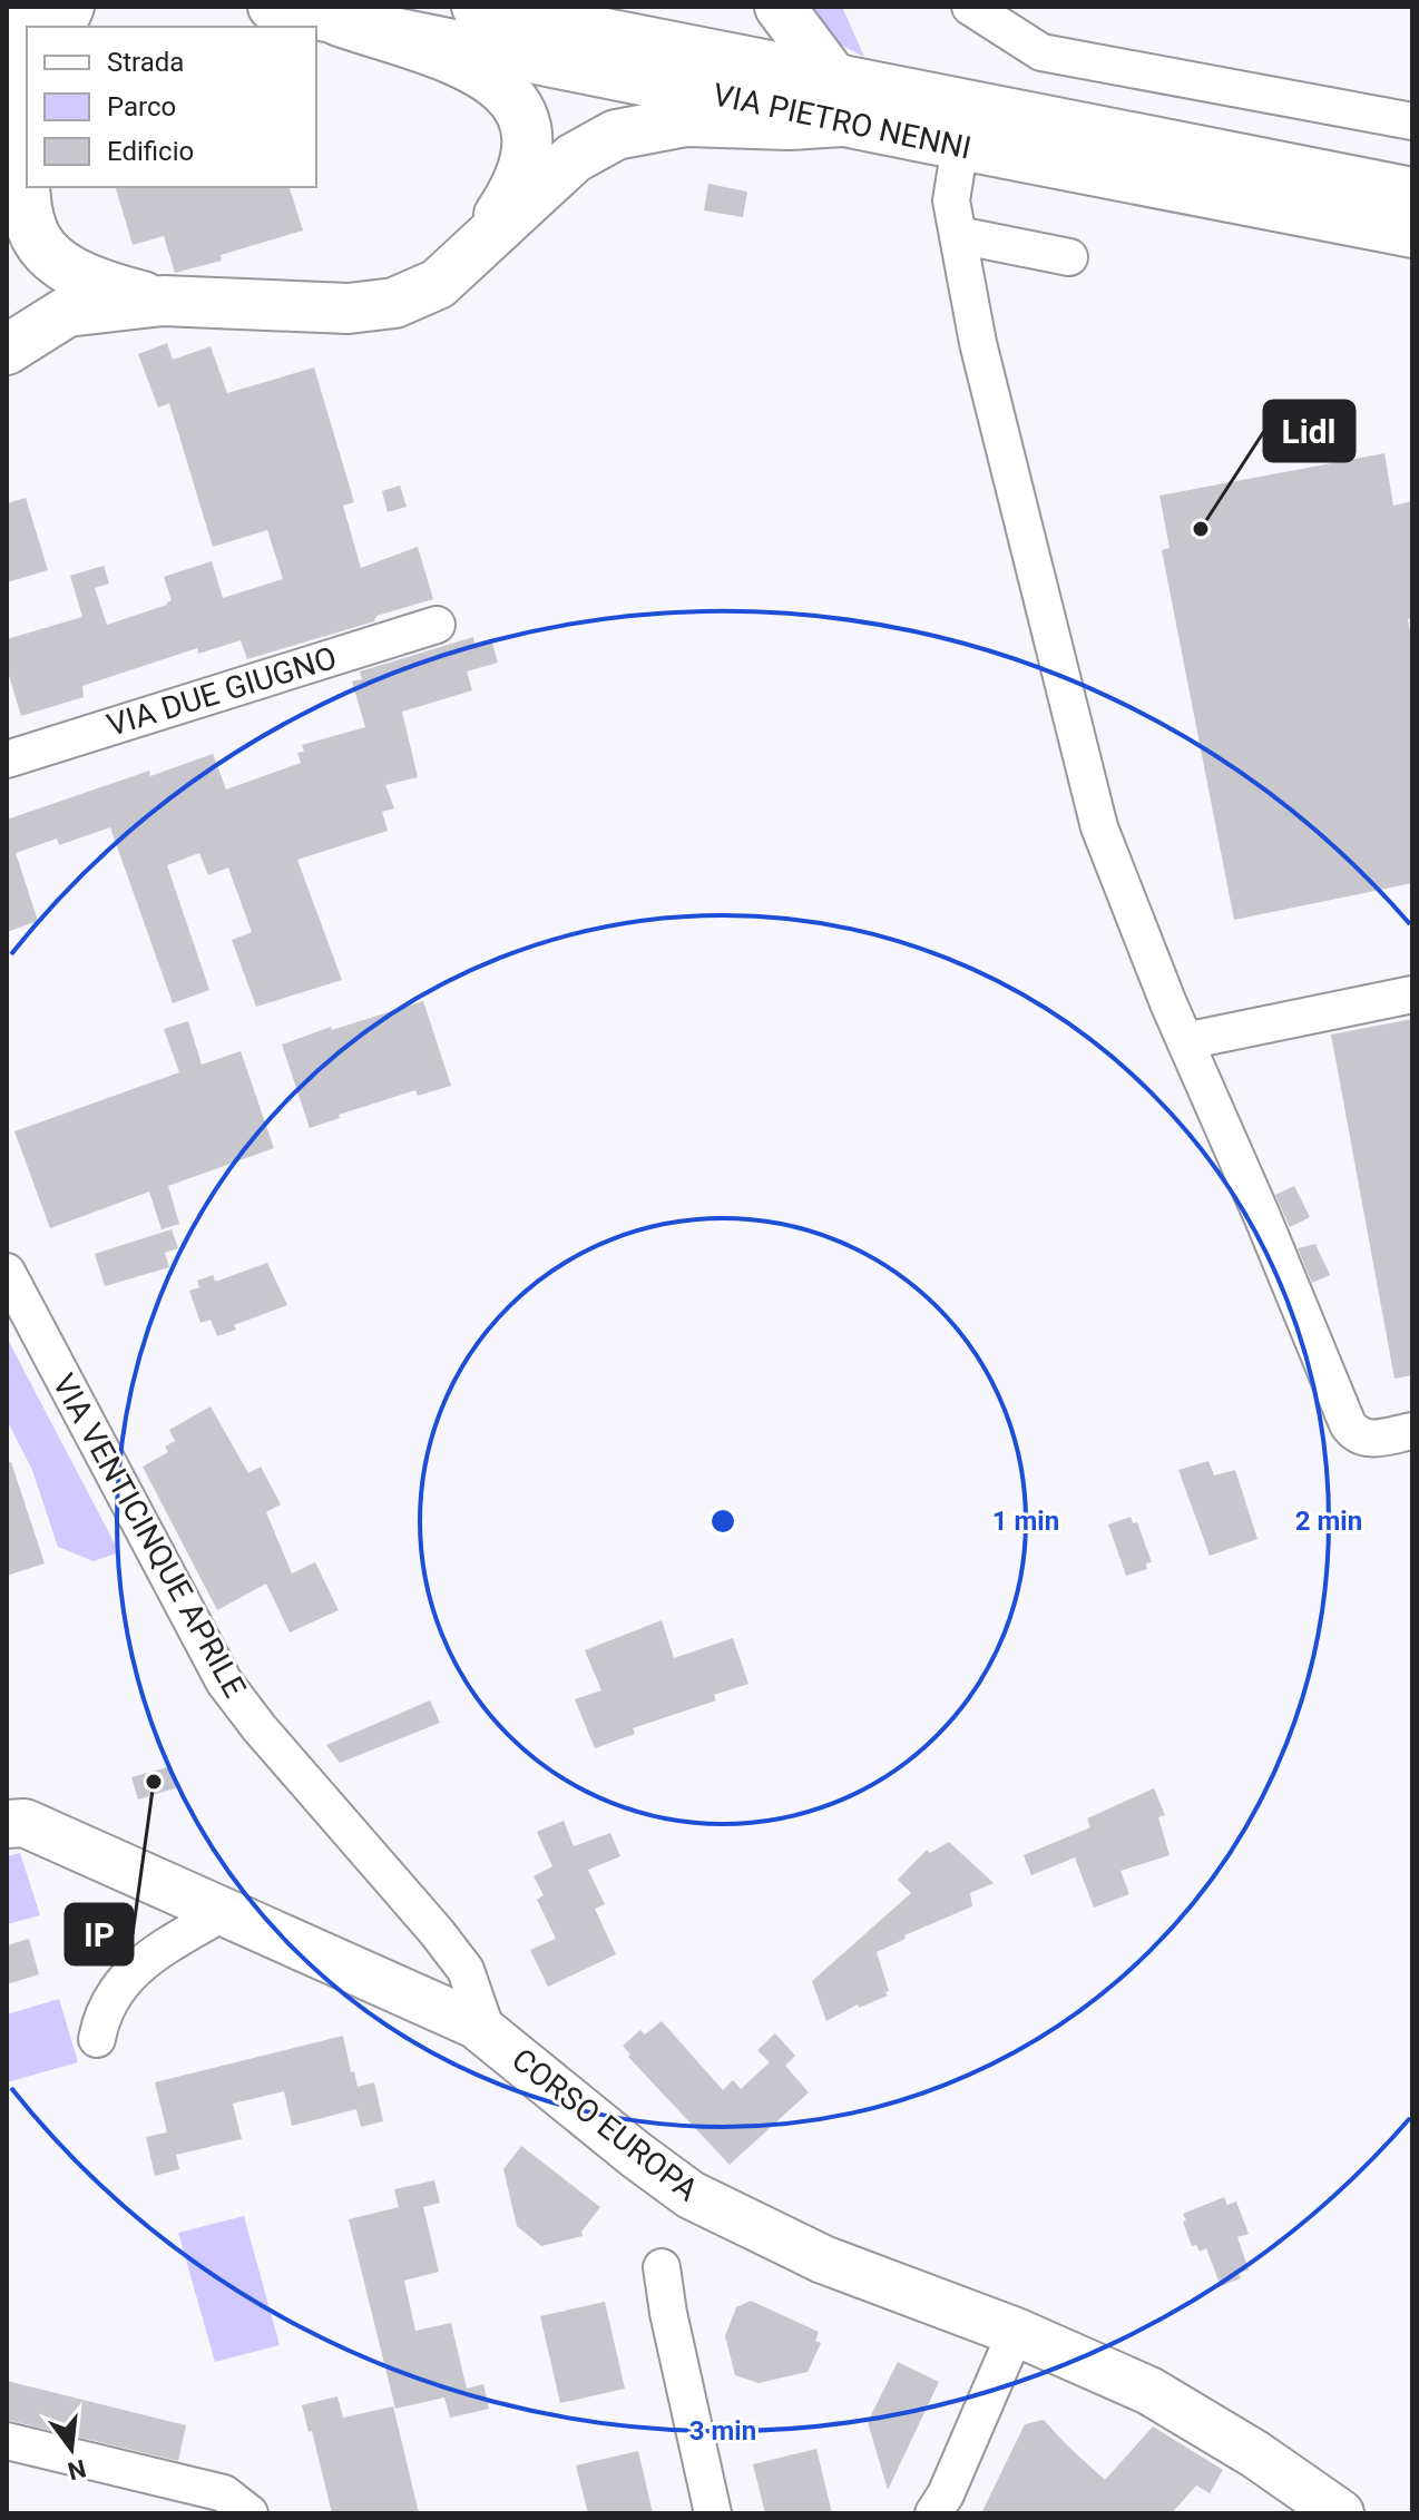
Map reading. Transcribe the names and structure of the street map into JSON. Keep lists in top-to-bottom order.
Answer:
{
  "streets": {
    "main road": ["VIA PIETRO NENNI", "CORSO EUROPA"],
    "street": ["VIA DUE GIUGNO", "VIA VENTICINQUE APRILE"]
  },
  "places": ["Lidl", "IP"],
  "legend": ["Strada", "Parco", "Edificio"],
  "north": "bottom",
  "rings": ["1 min", "2 min", "3 min"]
}
